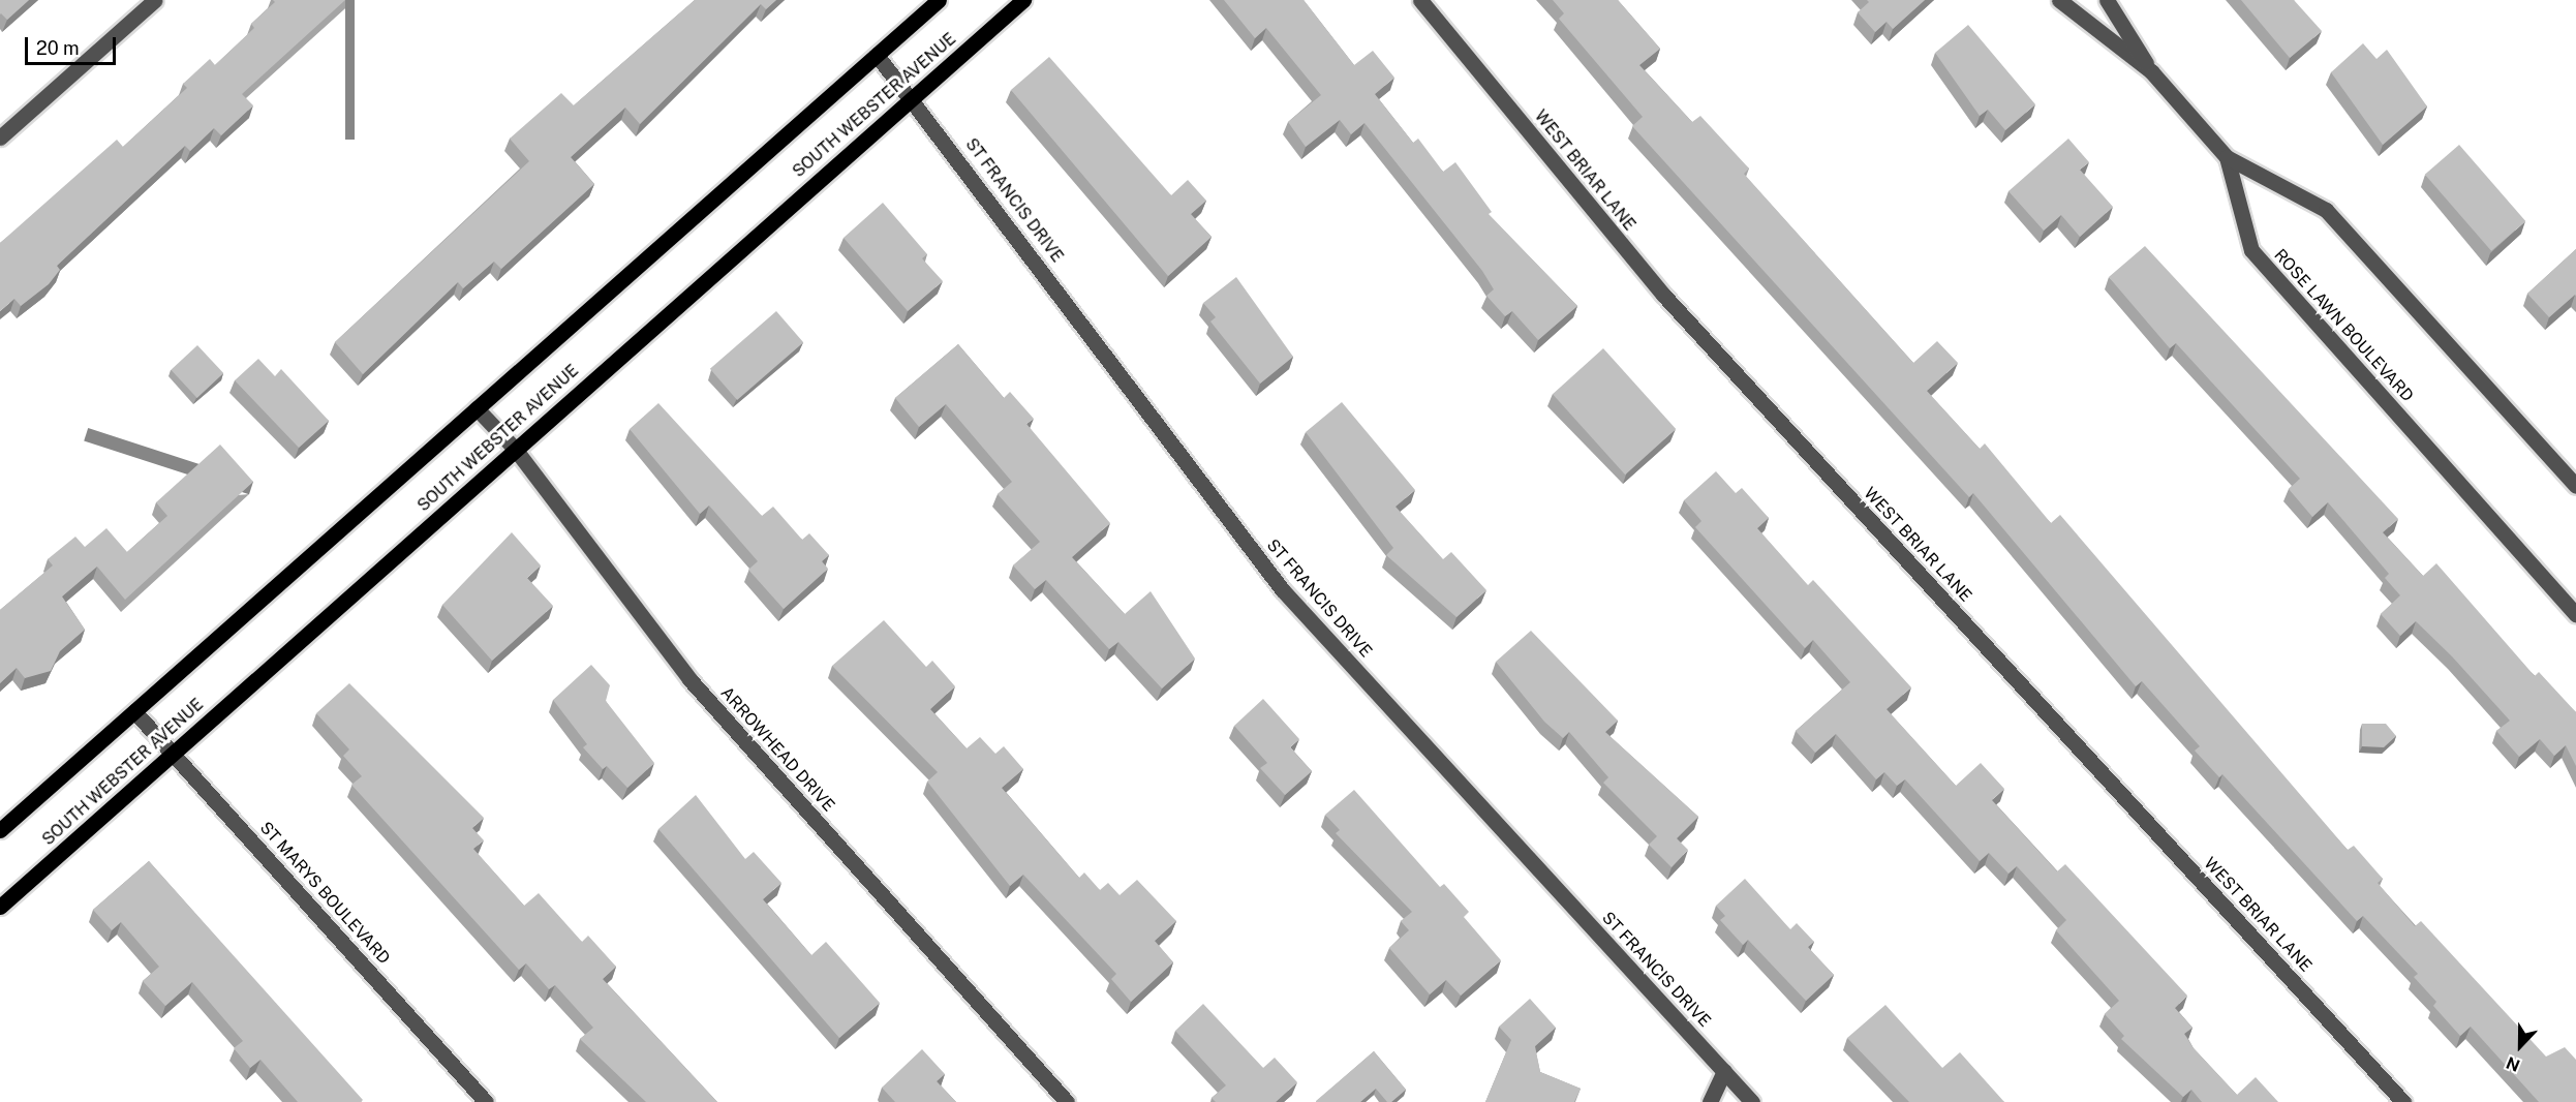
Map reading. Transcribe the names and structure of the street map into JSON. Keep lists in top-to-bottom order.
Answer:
{
  "streets": {
    "main road": ["SOUTH WEBSTER AVENUE"],
    "street": [
      "WEST BRIAR LANE",
      "ST FRANCIS DRIVE",
      "ROSE LAWN BOULEVARD",
      "ARROWHEAD DRIVE",
      "ST MARYS BOULEVARD"
    ]
  },
  "crossings": [
    ["SOUTH WEBSTER AVENUE", "ST FRANCIS DRIVE"],
    ["SOUTH WEBSTER AVENUE", "ARROWHEAD DRIVE"],
    ["SOUTH WEBSTER AVENUE", "ST MARYS BOULEVARD"]
  ],
  "scale_bar": "20 m",
  "north": "bottom"
}
